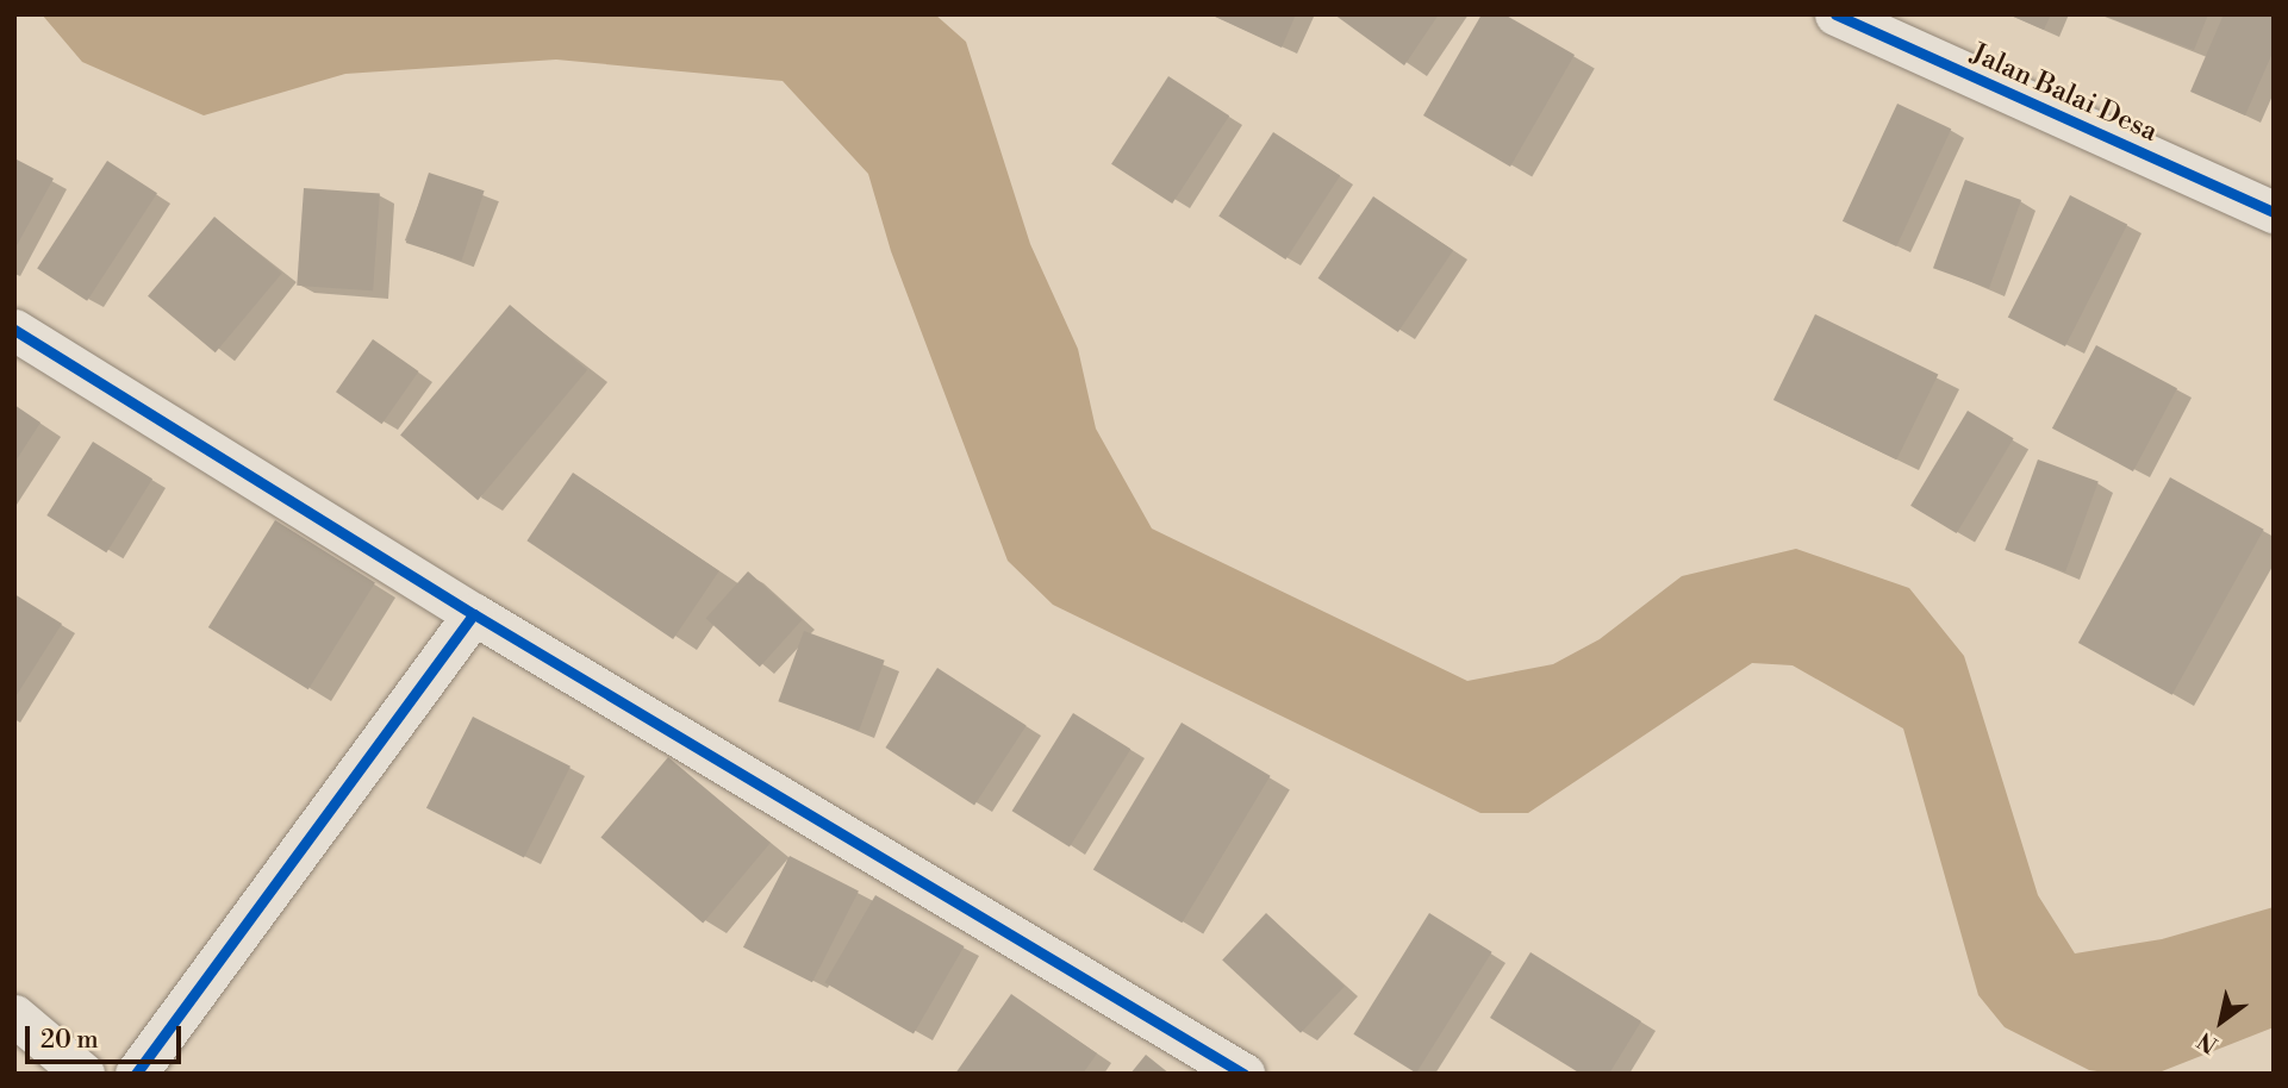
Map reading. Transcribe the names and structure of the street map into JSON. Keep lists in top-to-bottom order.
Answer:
{
  "streets": {
    "street": ["Jalan Balai Desa"]
  },
  "scale_bar": "20 m",
  "north": "bottom left"
}
